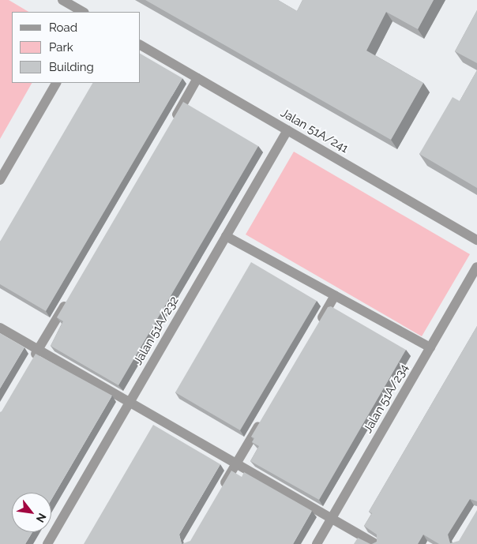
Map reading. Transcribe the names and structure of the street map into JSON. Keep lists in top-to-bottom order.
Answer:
{
  "streets": {
    "street": ["Jalan 51A/241", "Jalan 51A/232", "Jalan 51A/234"]
  },
  "crossings": [
    ["Jalan 51A/241", "Jalan 51A/232"]
  ],
  "legend": ["Road", "Park", "Building"],
  "north": "bottom right"
}
